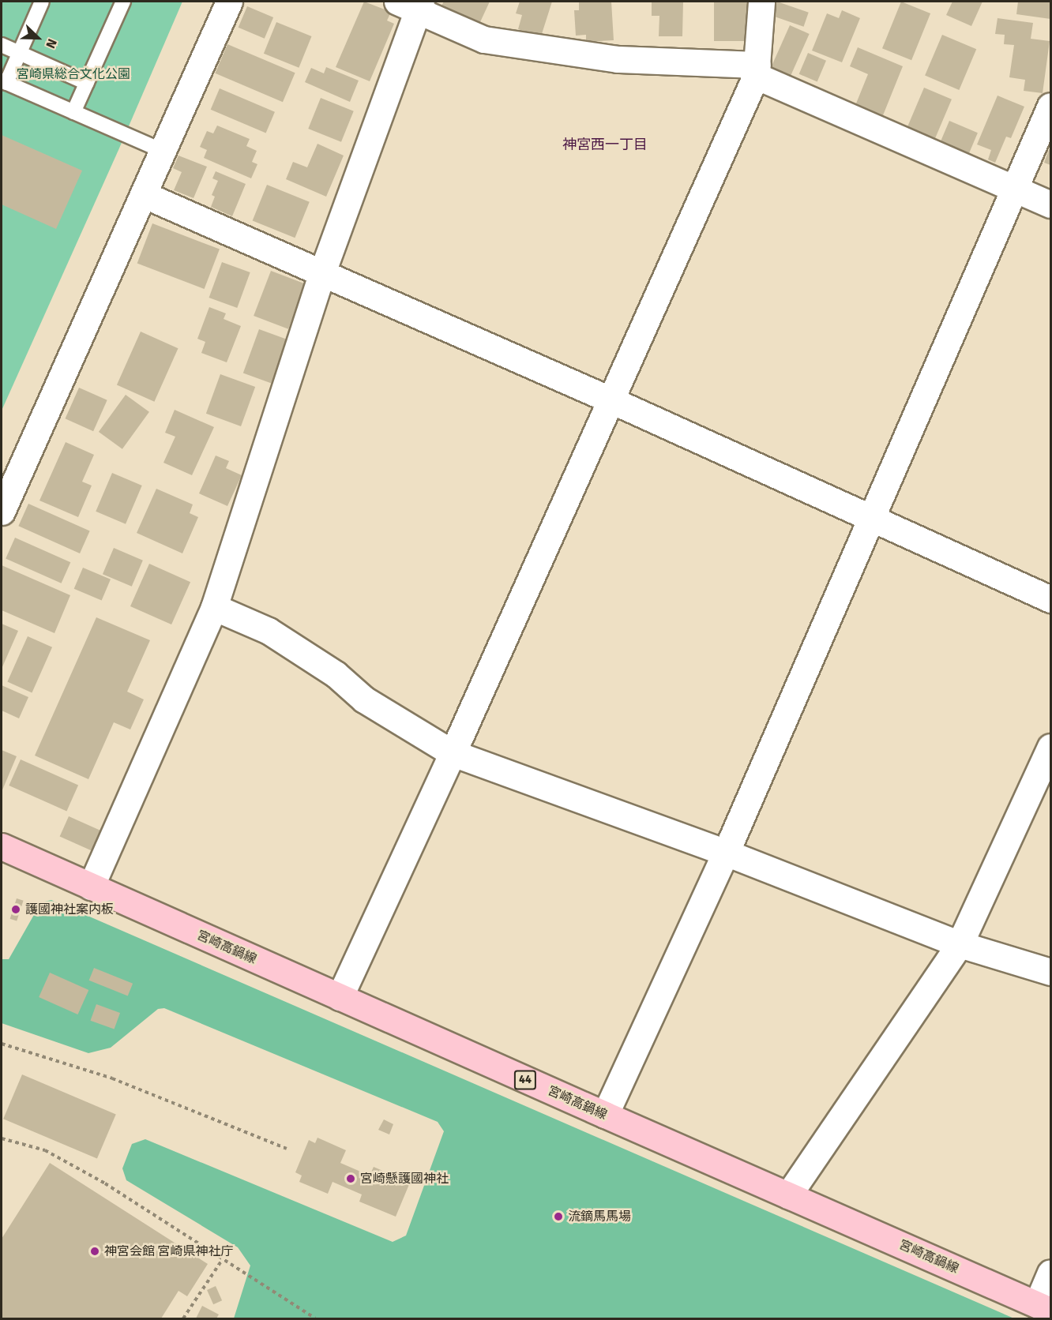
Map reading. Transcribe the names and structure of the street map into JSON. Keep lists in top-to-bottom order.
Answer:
{
  "streets": {
    "main road": ["宮崎高鍋線", "44"]
  },
  "districts": ["神宮西一丁目"],
  "parks": ["宮崎県総合文化公園"],
  "places": [
    "護國神社案内板",
    "宮崎懸護國神社",
    "流鏑馬馬場",
    "神宮会館 宮崎県神社庁"
  ],
  "north": "bottom right"
}
